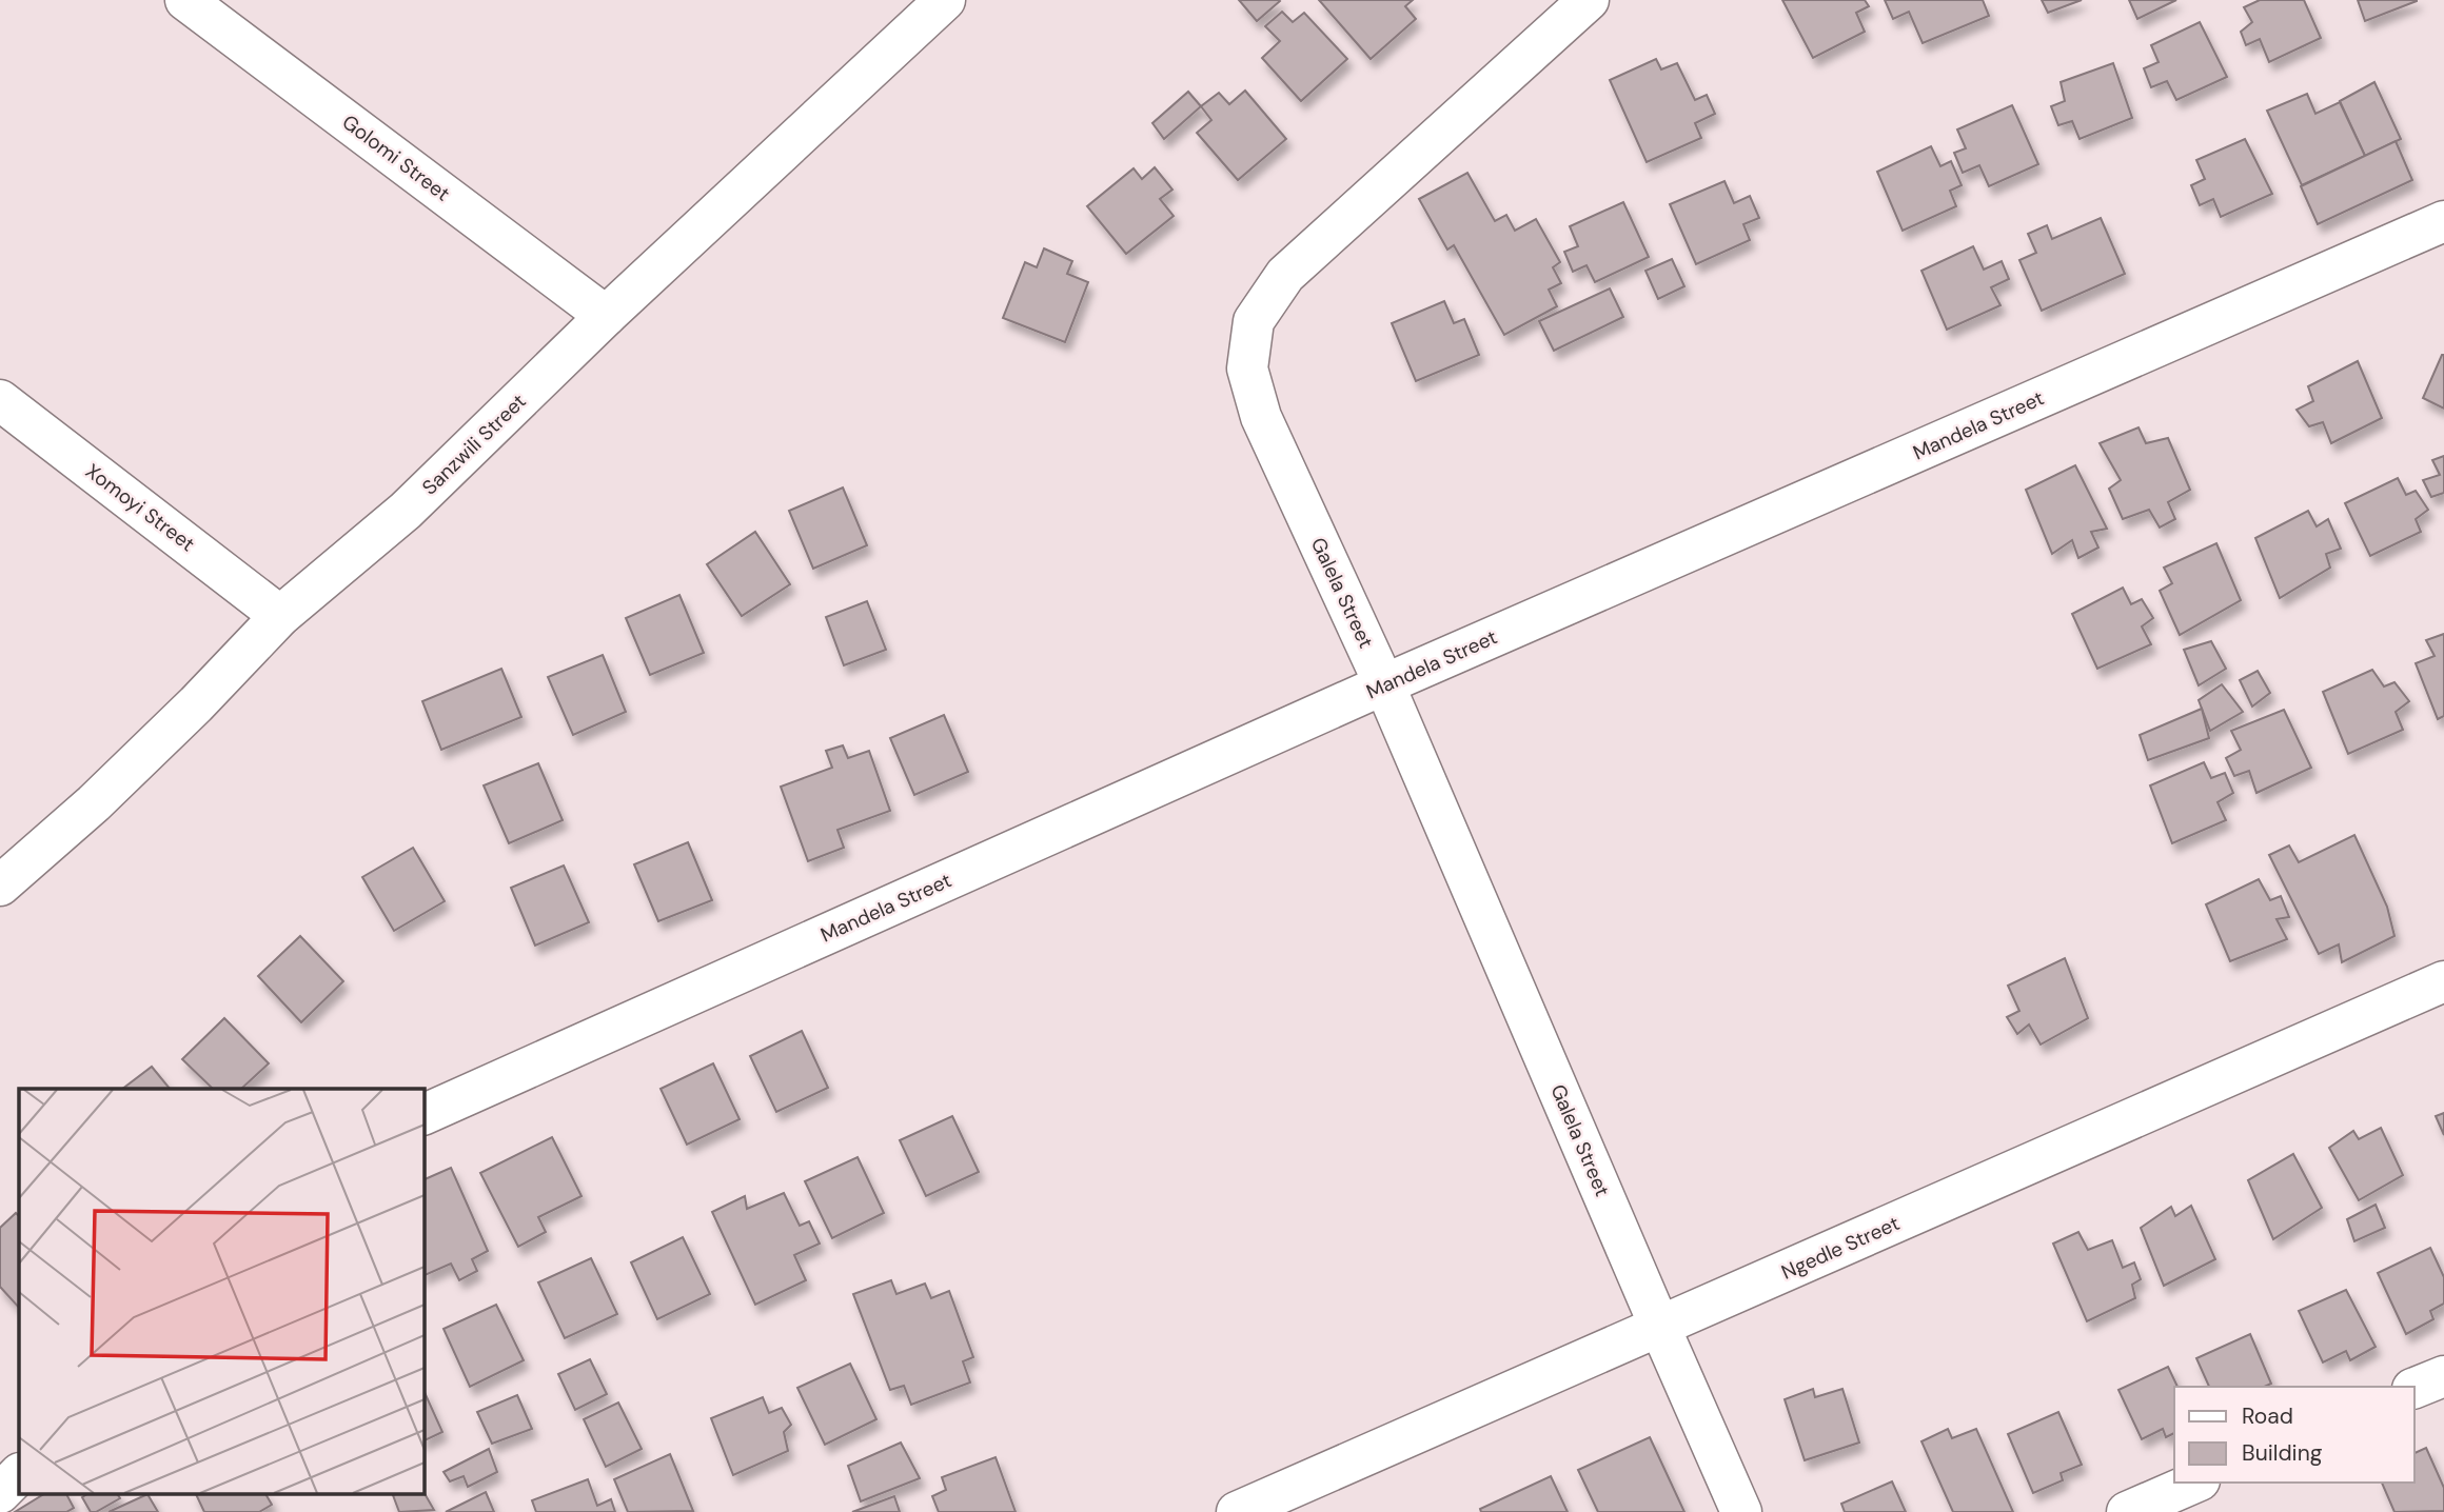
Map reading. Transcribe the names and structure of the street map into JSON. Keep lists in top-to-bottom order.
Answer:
{
  "streets": {
    "street": [
      "Golomi Street",
      "Mandela Street",
      "Sanzwili Street",
      "Xomoyi Street",
      "Galela Street",
      "Ngedle Street"
    ]
  },
  "crossings": [
    ["Golomi Street", "Sanzwili Street"],
    ["Mandela Street", "Galela Street"],
    ["Sanzwili Street", "Xomoyi Street"],
    ["Galela Street", "Ngedle Street"]
  ],
  "legend": ["Road", "Building"]
}
